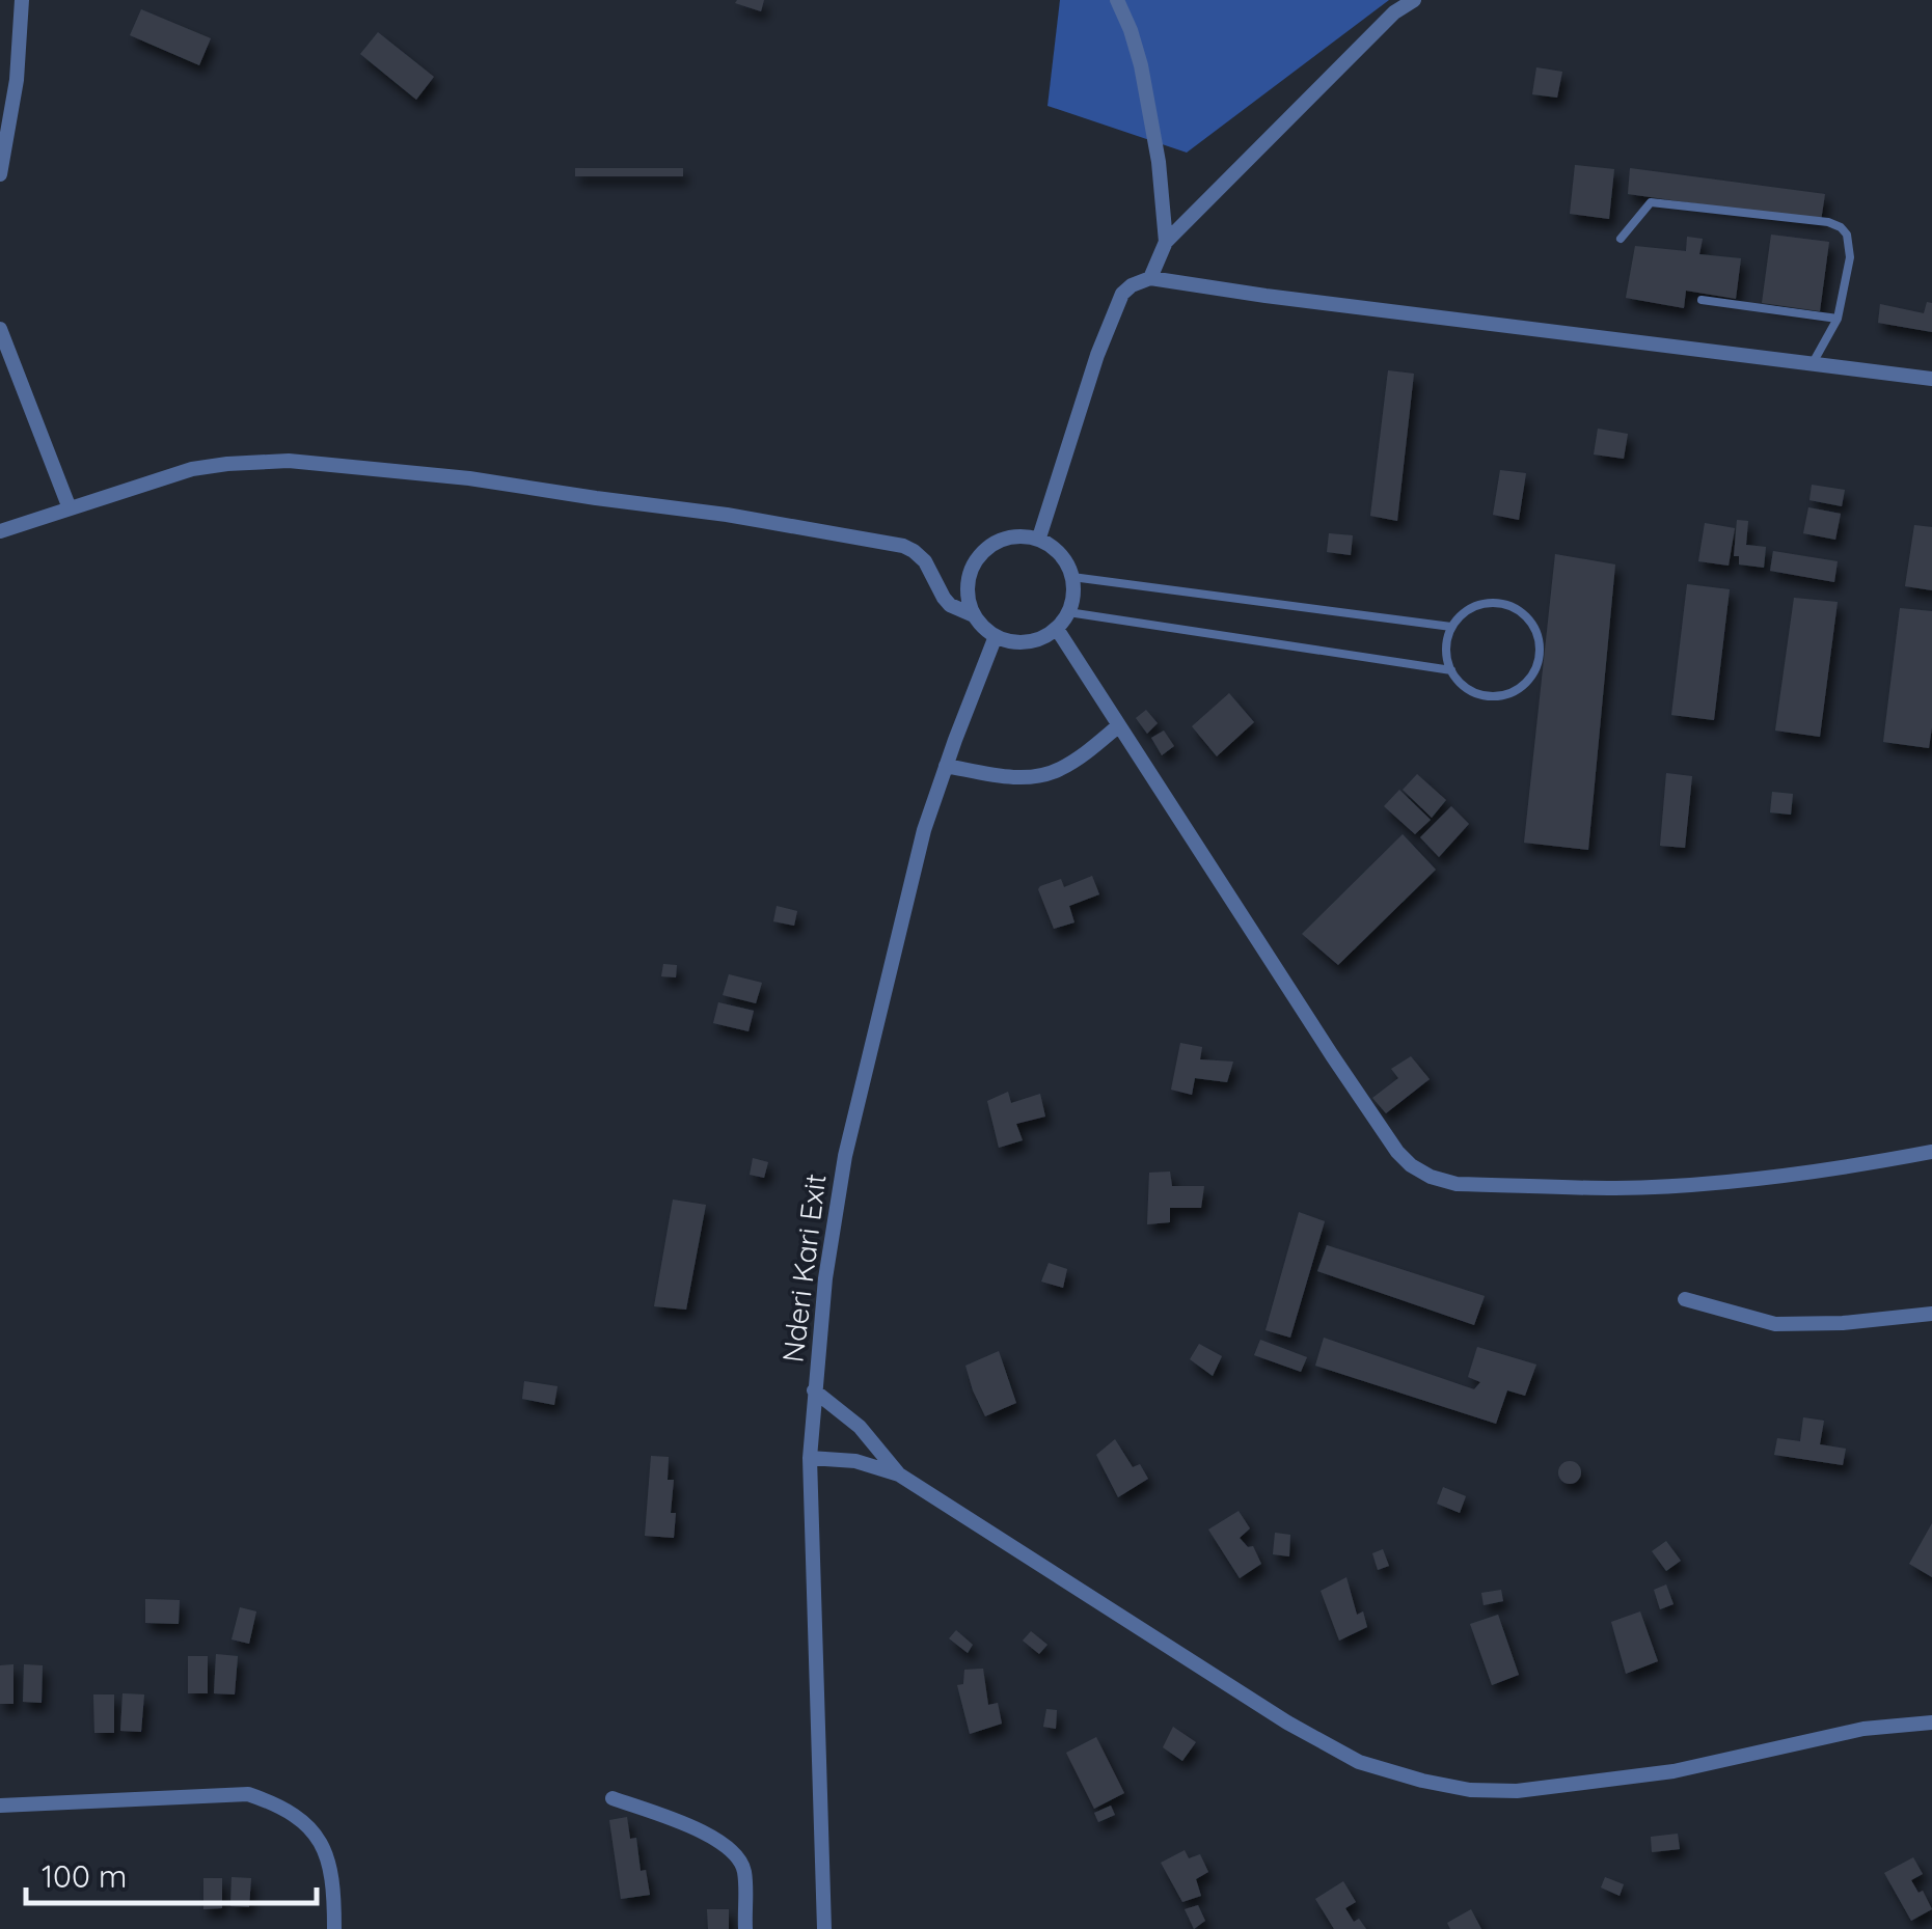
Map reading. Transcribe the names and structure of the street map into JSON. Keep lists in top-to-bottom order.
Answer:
{
  "streets": {
    "street": ["Nderi Kari Exit"]
  },
  "scale_bar": "100 m"
}
